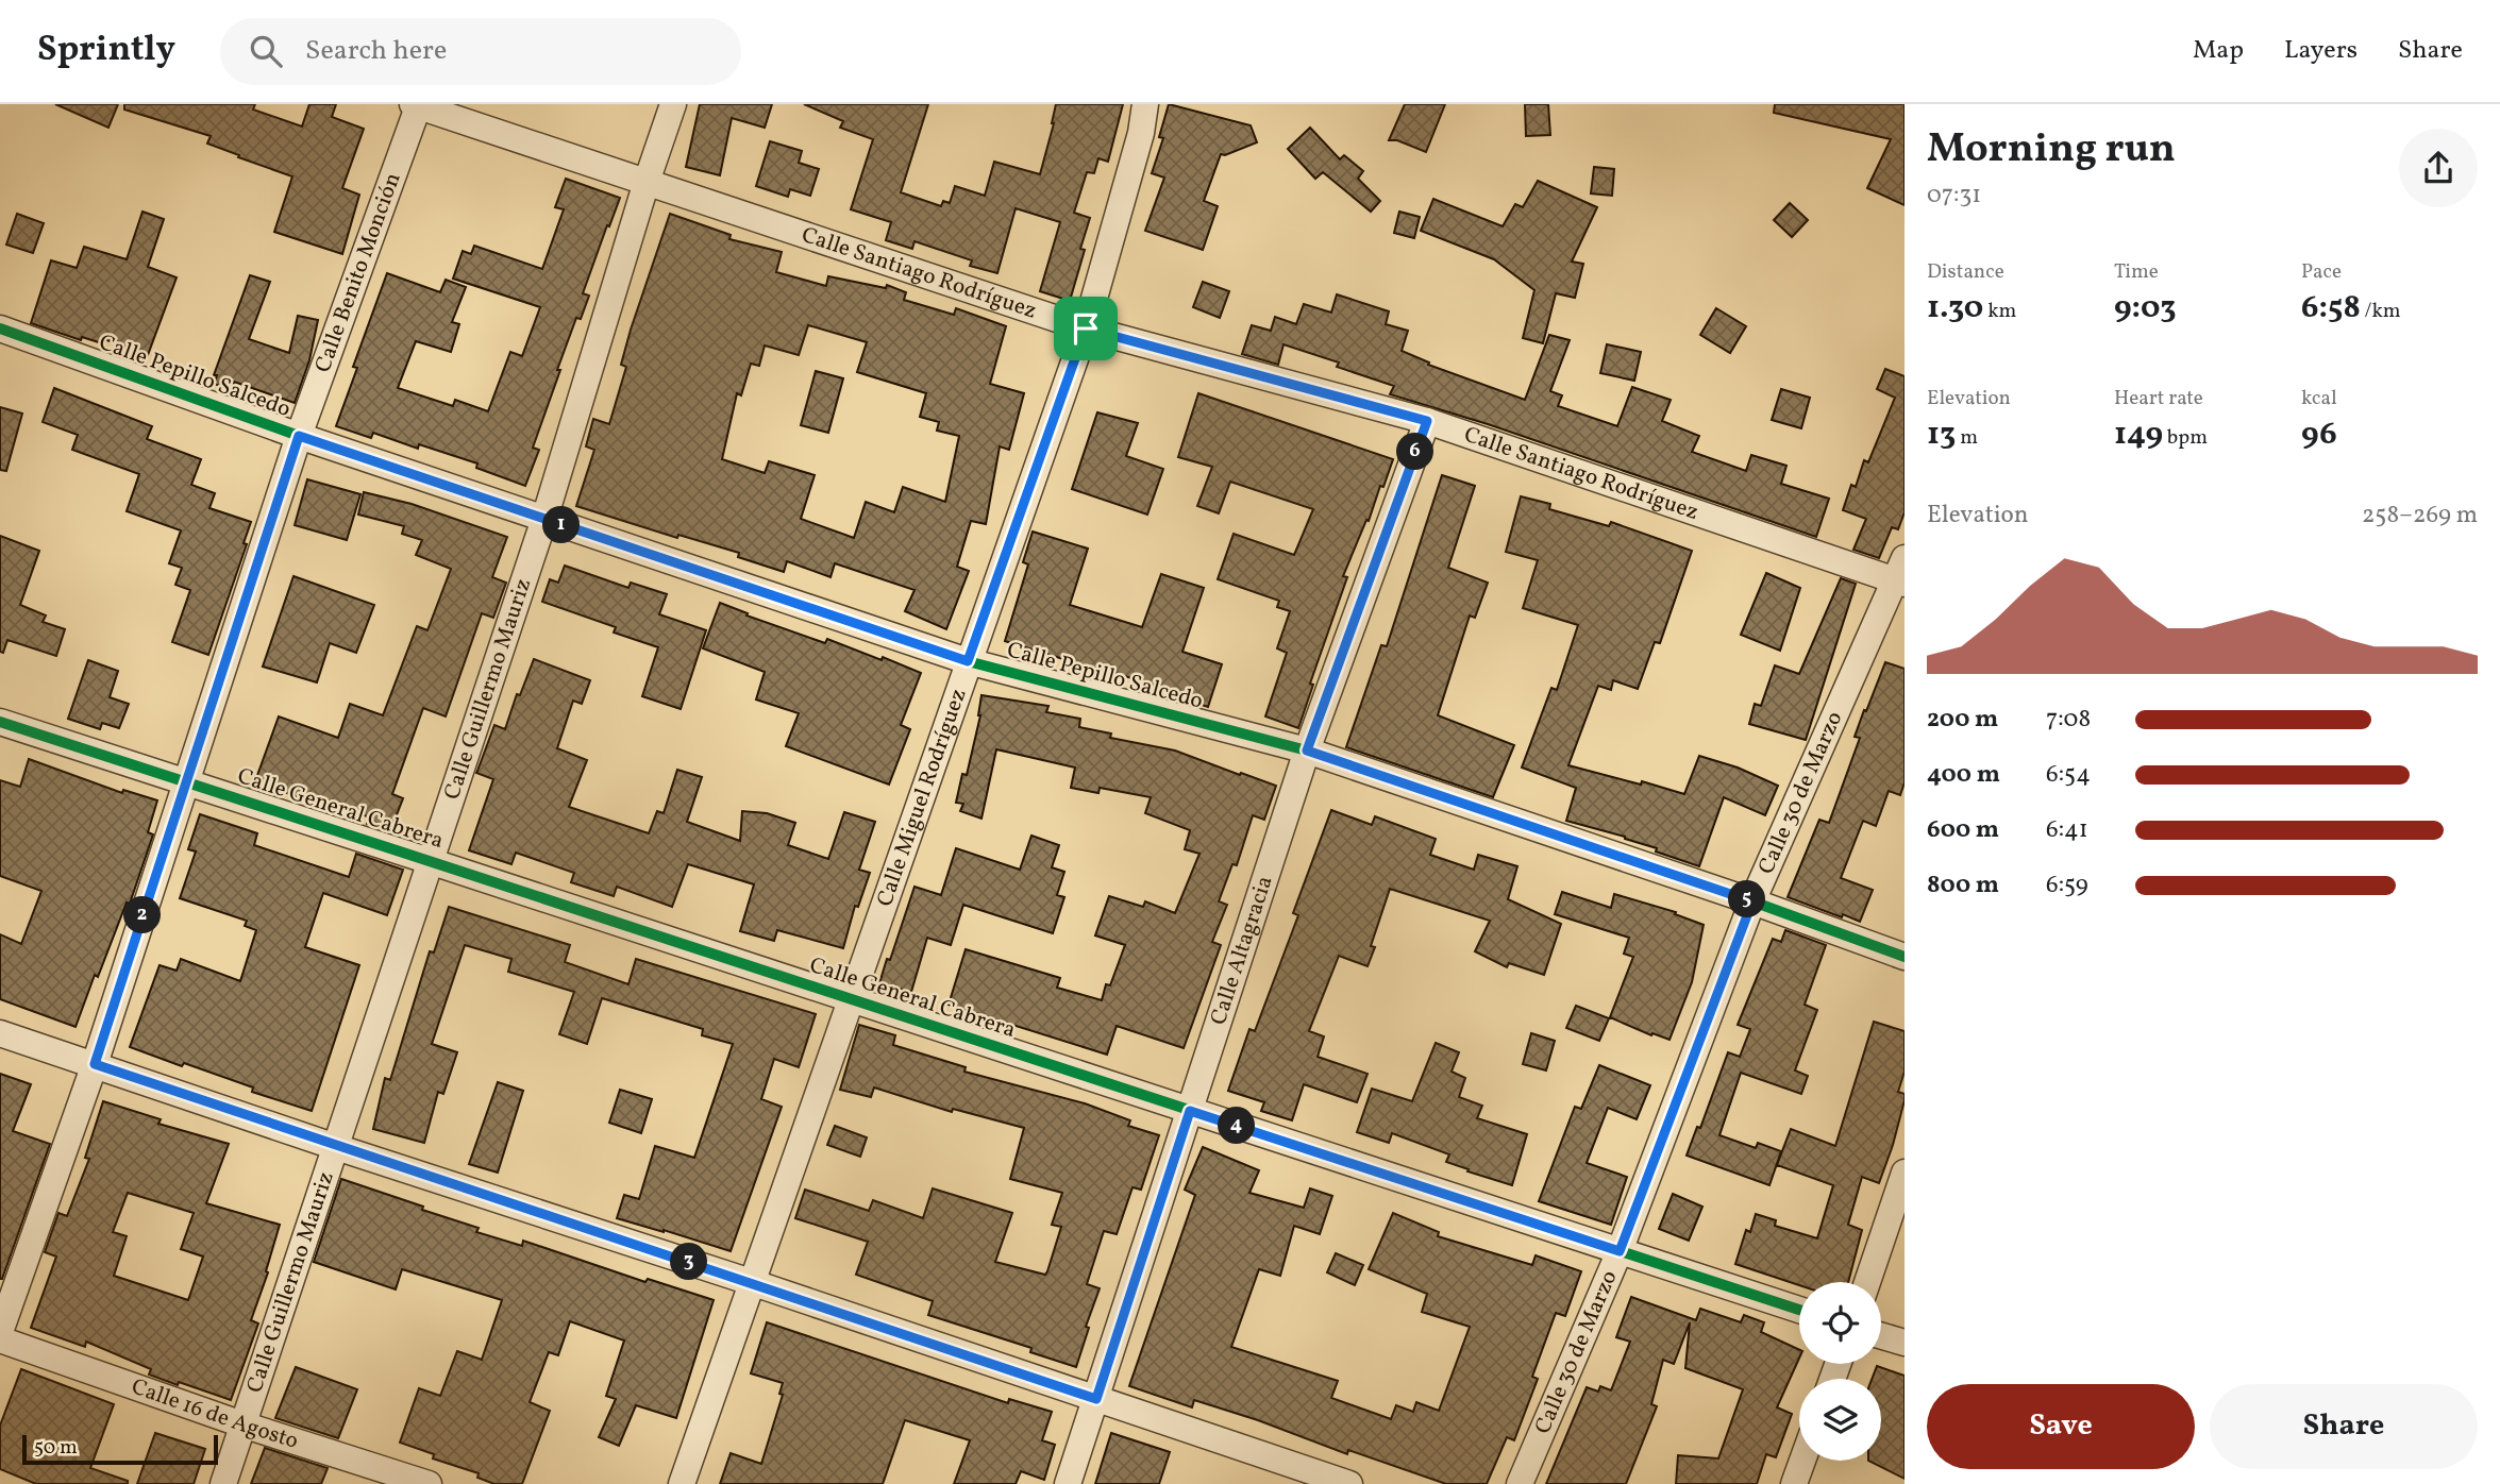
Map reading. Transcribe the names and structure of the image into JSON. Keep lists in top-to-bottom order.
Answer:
{
  "streets": {
    "street": [
      "Calle Santiago Rodríguez",
      "Calle Benito Monción",
      "Calle Pepillo Salcedo",
      "Calle Guillermo Mauriz",
      "Calle 30 de Marzo",
      "Calle Miguel Rodríguez",
      "Calle General Cabrera",
      "Calle Altagracia",
      "Calle 16 de Agosto"
    ]
  },
  "crossings": [
    ["Calle Santiago Rodríguez", "Calle Benito Monción"],
    ["Calle Santiago Rodríguez", "Calle Guillermo Mauriz"],
    ["Calle Santiago Rodríguez", "Calle 30 de Marzo"],
    ["Calle Santiago Rodríguez", "Calle Miguel Rodríguez"],
    ["Calle Santiago Rodríguez", "Calle Altagracia"],
    ["Calle Benito Monción", "Calle Pepillo Salcedo"],
    ["Calle Benito Monción", "Calle General Cabrera"],
    ["Calle Pepillo Salcedo", "Calle Guillermo Mauriz"],
    ["Calle Pepillo Salcedo", "Calle 30 de Marzo"],
    ["Calle Pepillo Salcedo", "Calle Miguel Rodríguez"],
    ["Calle Pepillo Salcedo", "Calle Altagracia"],
    ["Calle Guillermo Mauriz", "Calle General Cabrera"],
    ["Calle Guillermo Mauriz", "Calle 16 de Agosto"],
    ["Calle 30 de Marzo", "Calle General Cabrera"],
    ["Calle Miguel Rodríguez", "Calle General Cabrera"],
    ["Calle General Cabrera", "Calle Altagracia"]
  ],
  "scale_bar": "50 m",
  "page": {
    "header": "Sprintly",
    "search": "Search here",
    "nav": ["Map", "Layers", "Share"],
    "heading": ["Morning run", "07:31"],
    "stats": [
      ["Distance", "1.30 km"],
      ["Time", "9:03"],
      ["Pace", "6:58 /km"],
      ["Elevation", "13 m"],
      ["Heart rate", "149 bpm"],
      ["kcal", "96"]
    ],
    "pins": [
      "6",
      "1",
      "5",
      "2",
      "4",
      "3"
    ],
    "chart": ["Elevation", "258–269 m"],
    "list": [
      {
        "name": "200 m",
        "note": "7:08"
      },
      {
        "name": "400 m",
        "note": "6:54"
      },
      {
        "name": "600 m",
        "note": "6:41"
      },
      {
        "name": "800 m",
        "note": "6:59"
      }
    ],
    "buttons": ["Save", "Share"],
    "scale": "50 m"
  }
}
